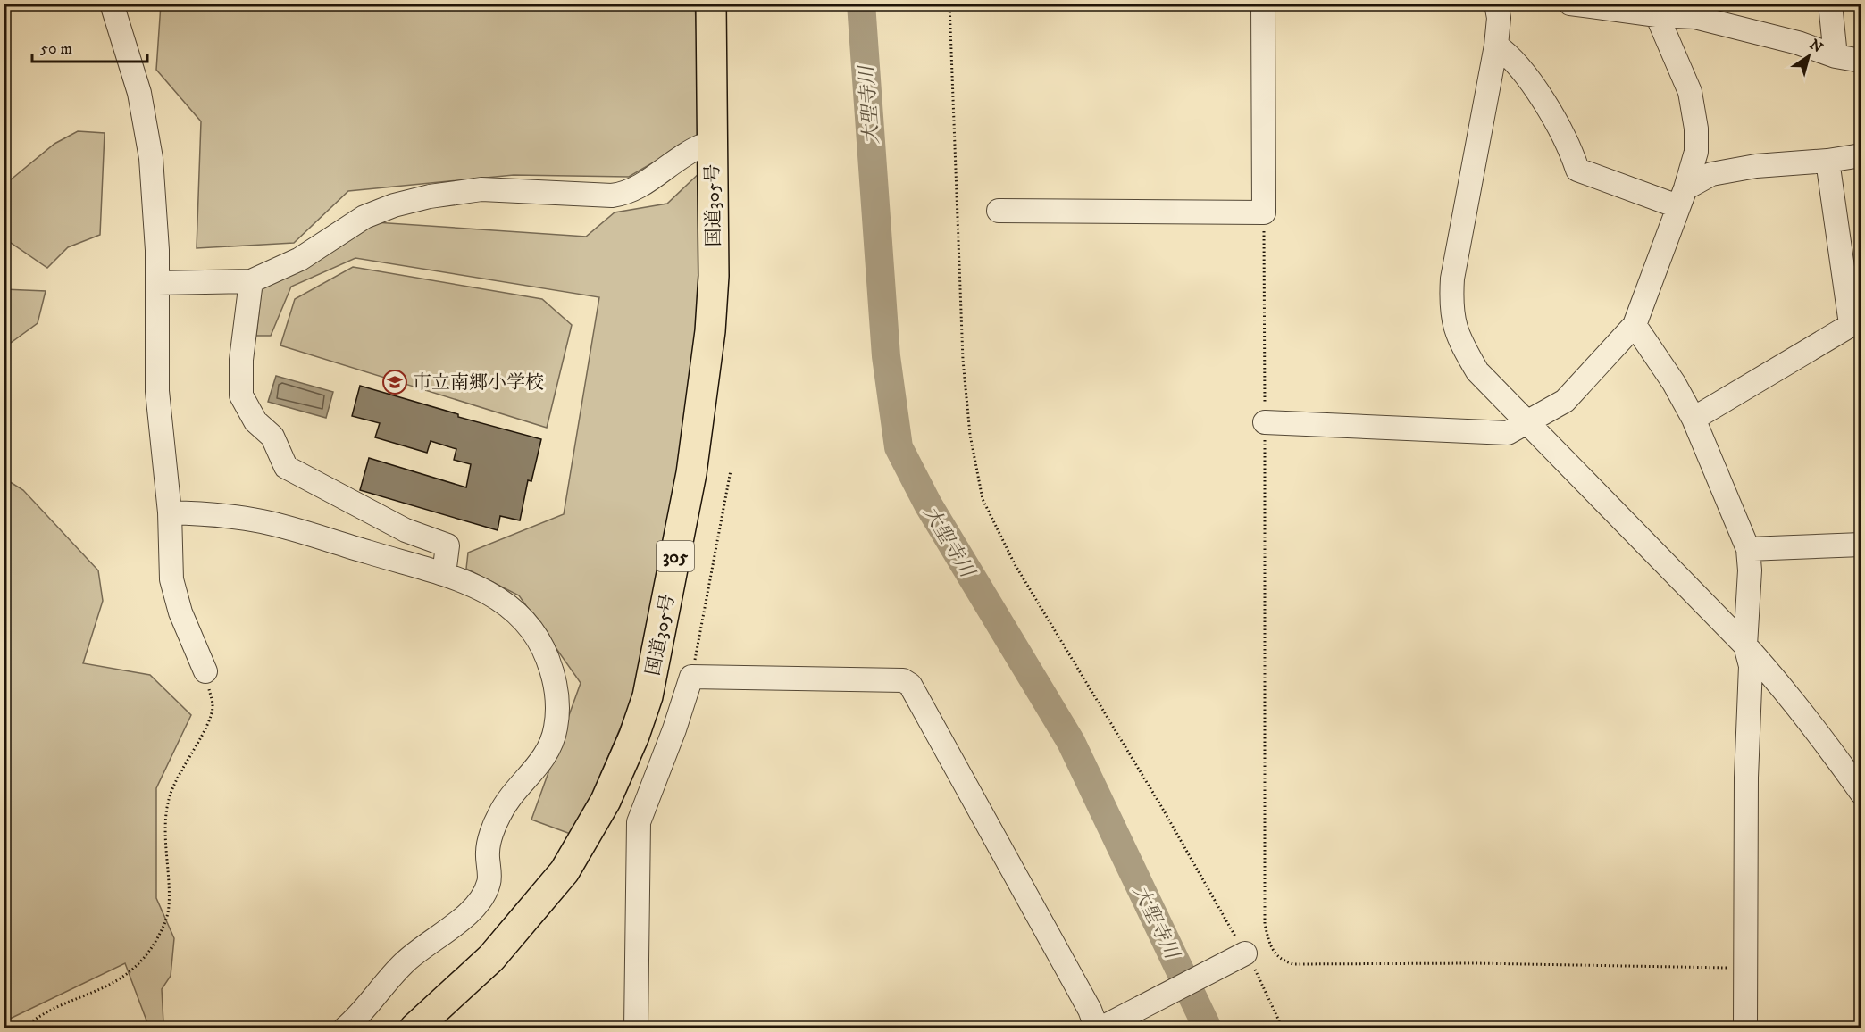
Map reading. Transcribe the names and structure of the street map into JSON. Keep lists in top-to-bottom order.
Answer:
{
  "streets": {
    "highway": ["国道305号", "305"]
  },
  "water": ["大聖寺川"],
  "places": {
    "school or university": ["市立南郷小学校"]
  },
  "scale_bar": "50 m",
  "north": "top right"
}
